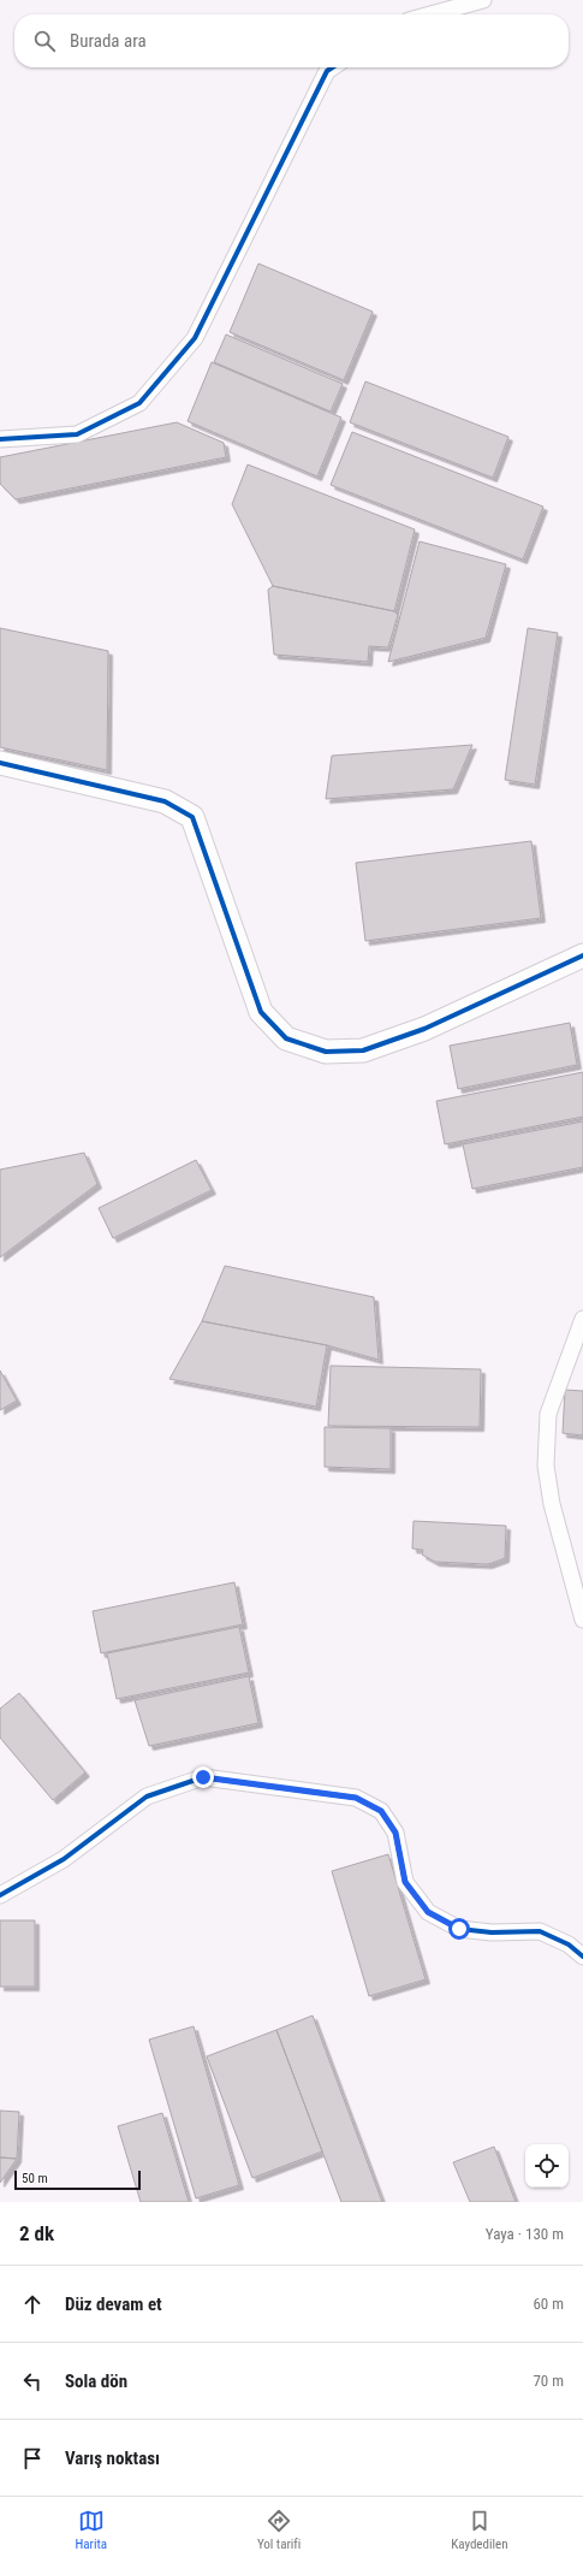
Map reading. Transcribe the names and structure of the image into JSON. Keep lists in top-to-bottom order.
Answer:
{
  "scale_bar": "50 m",
  "page": {
    "search": "Burada ara",
    "scale": "50 m",
    "heading": ["2 dk", "Yaya · 130 m"],
    "list": [
      ["Düz devam et", "60 m"],
      ["Sola dön", "70 m"],
      "Varış noktası"
    ],
    "nav": ["Harita", "Yol tarifi", "Kaydedilen"]
  }
}
